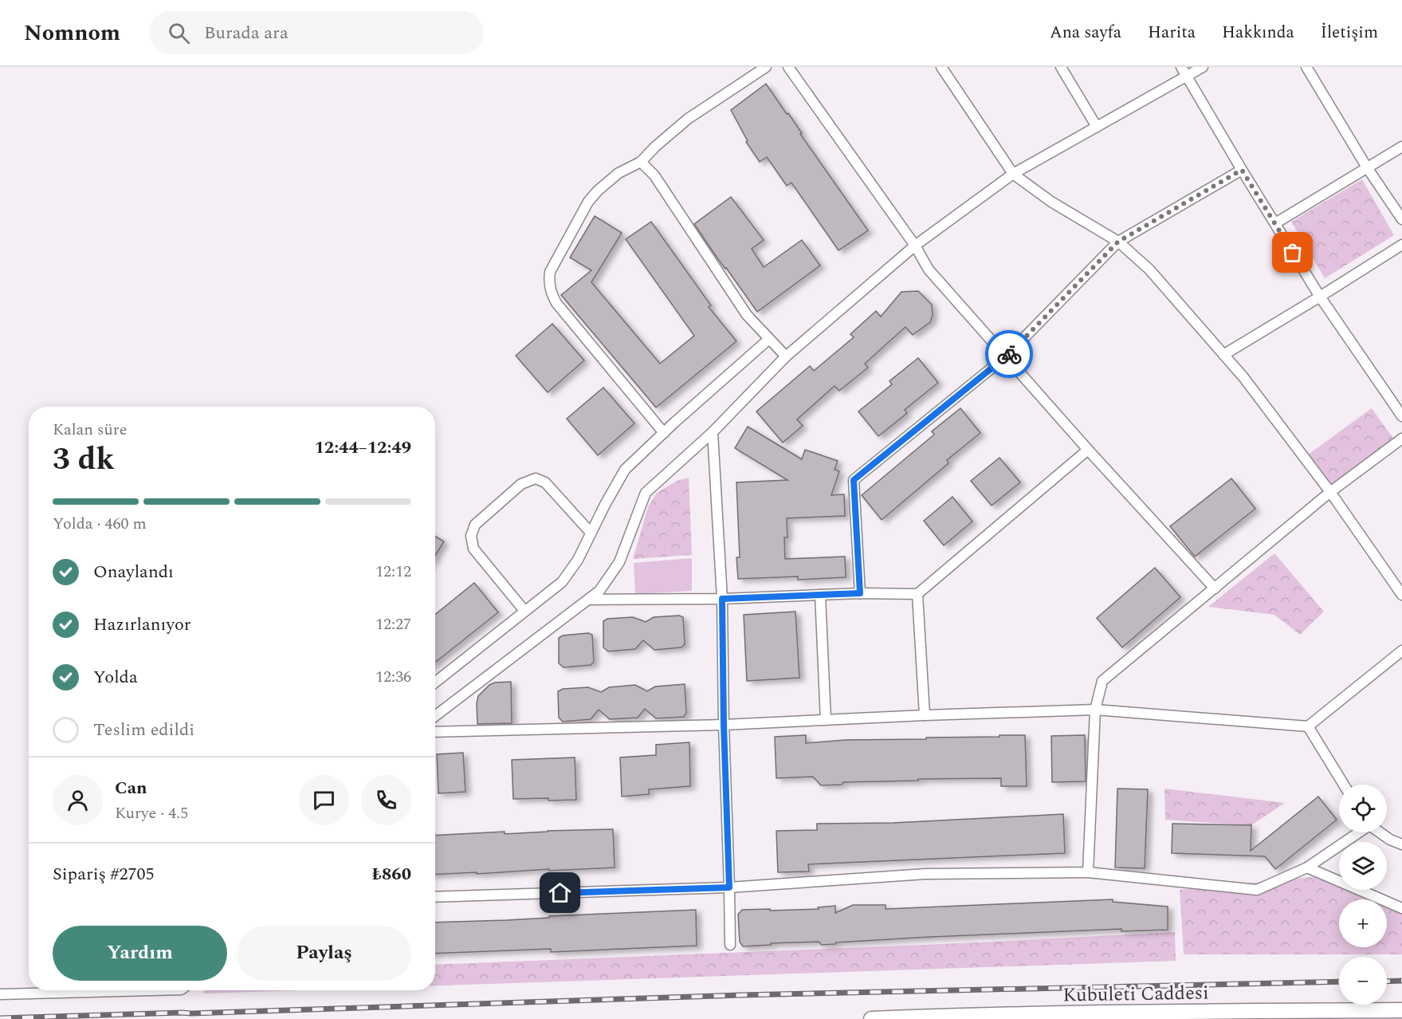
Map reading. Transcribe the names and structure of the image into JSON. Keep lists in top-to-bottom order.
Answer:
{
  "streets": {
    "street": ["Kubuleti Caddesi"]
  },
  "page": {
    "header": "Nomnom",
    "search": "Burada ara",
    "nav": [
      "Ana sayfa",
      "Harita",
      "Hakkında",
      "İletişim"
    ],
    "heading": ["3 dk", "Kalan süre", "12:44–12:49"],
    "panel": [
      "Can",
      "Kurye · 4.5",
      "Sipariş #2705",
      "₺860"
    ],
    "bar": "Yolda · 460 m",
    "list": [
      ["Onaylandı", "12:12"],
      ["Hazırlanıyor", "12:27"],
      ["Yolda", "12:36"],
      "Teslim edildi"
    ],
    "map_buttons": ["+", "−"],
    "buttons": ["Yardım", "Paylaş"]
  }
}
